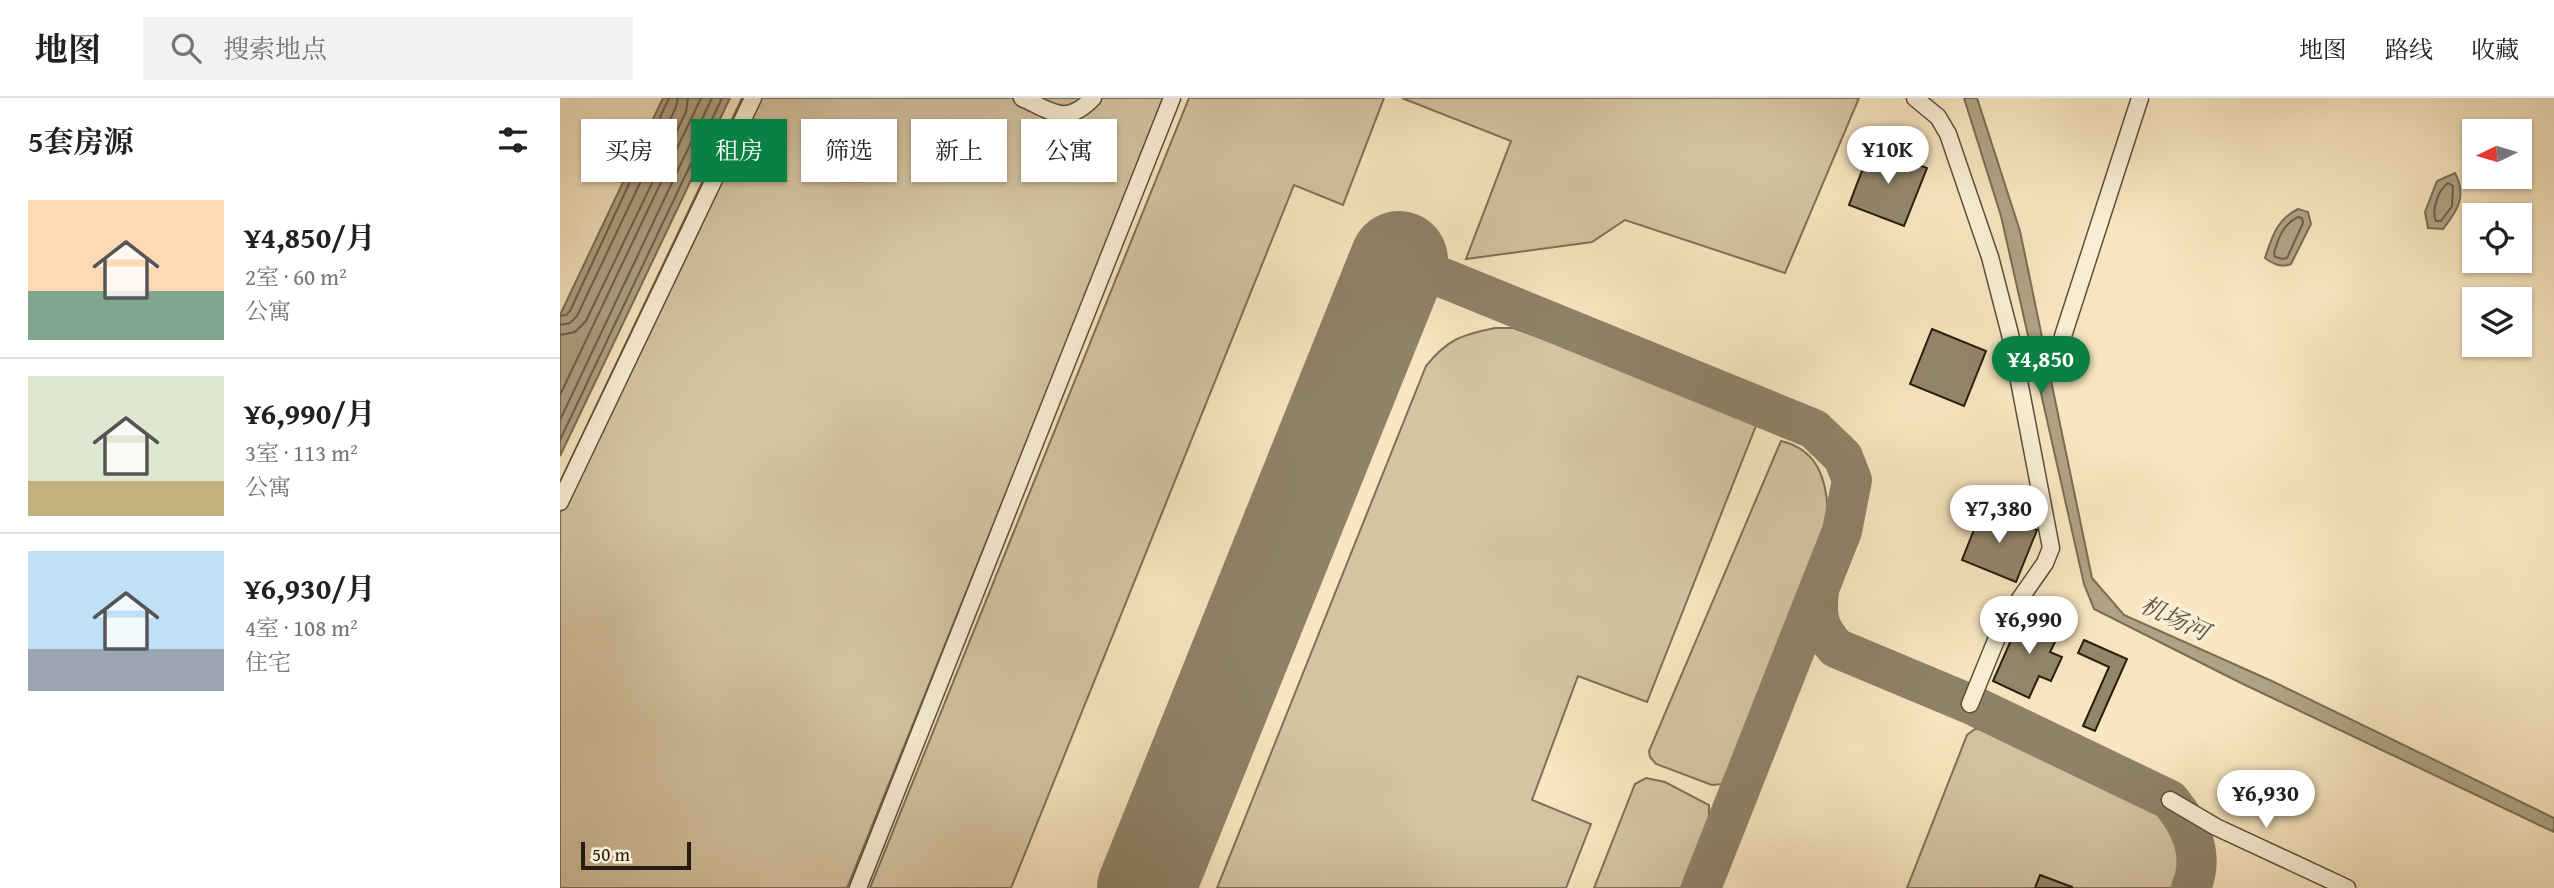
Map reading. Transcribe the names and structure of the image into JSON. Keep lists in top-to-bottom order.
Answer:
{
  "water": ["机场河"],
  "scale_bar": "50 m",
  "north": "left",
  "page": {
    "header": "地图",
    "search": "搜索地点",
    "nav": ["地图", "路线", "收藏"],
    "heading": "5套房源",
    "chip": [
      "买房",
      "租房",
      "筛选",
      "新上",
      "公寓"
    ],
    "price": [
      "¥10K",
      "¥4,850",
      "¥7,380",
      "¥6,990",
      "¥6,930"
    ],
    "list": [
      {
        "name": "¥4,850/月",
        "note": "2室 · 60 m² · 公寓"
      },
      {
        "name": "¥6,990/月",
        "note": "3室 · 113 m² · 公寓"
      },
      {
        "name": "¥6,930/月",
        "note": "4室 · 108 m² · 住宅"
      }
    ],
    "scale": "50 m"
  }
}
